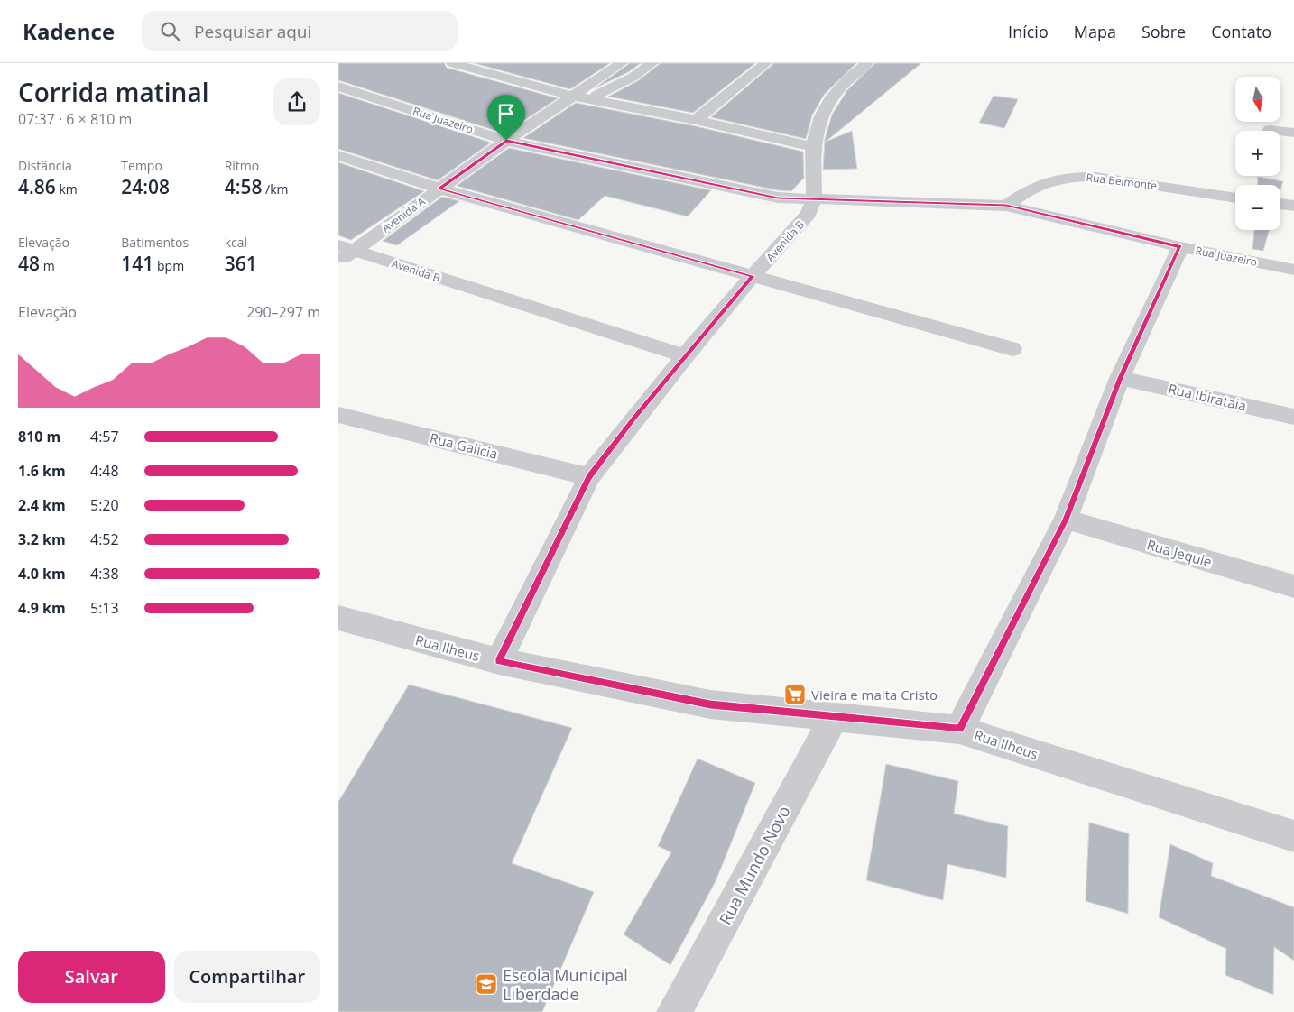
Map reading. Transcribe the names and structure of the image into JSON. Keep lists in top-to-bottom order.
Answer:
{
  "streets": {
    "street": [
      "Rua Juazeiro",
      "Rua Belmonte",
      "Avenida A",
      "Avenida B",
      "Rua Ibirataia",
      "Rua Galicia",
      "Rua Jequie",
      "Rua Ilheus",
      "Rua Mundo Novo"
    ]
  },
  "crossings": [
    ["Rua Juazeiro", "Rua Belmonte"],
    ["Rua Juazeiro", "Avenida A"],
    ["Rua Juazeiro", "Avenida B"],
    ["Avenida A", "Avenida B"],
    ["Avenida B", "Rua Galicia"],
    ["Avenida B", "Rua Ilheus"],
    ["Rua Ilheus", "Rua Mundo Novo"]
  ],
  "places": {
    "supermarket": ["Vieira e malta Cristo"],
    "school or university": ["Escola Municipal Liberdade"]
  },
  "north": "bottom",
  "page": {
    "header": "Kadence",
    "search": "Pesquisar aqui",
    "nav": [
      "Início",
      "Mapa",
      "Sobre",
      "Contato"
    ],
    "heading": ["Corrida matinal", "07:37 · 6 × 810 m"],
    "map_buttons": ["+", "−"],
    "stats": [
      ["Distância", "4.86 km"],
      ["Tempo", "24:08"],
      ["Ritmo", "4:58 /km"],
      ["Elevação", "48 m"],
      ["Batimentos", "141 bpm"],
      ["kcal", "361"]
    ],
    "chart": ["Elevação", "290–297 m"],
    "list": [
      {
        "name": "810 m",
        "note": "4:57"
      },
      {
        "name": "1.6 km",
        "note": "4:48"
      },
      {
        "name": "2.4 km",
        "note": "5:20"
      },
      {
        "name": "3.2 km",
        "note": "4:52"
      },
      {
        "name": "4.0 km",
        "note": "4:38"
      },
      {
        "name": "4.9 km",
        "note": "5:13"
      }
    ],
    "buttons": ["Salvar", "Compartilhar"]
  }
}
